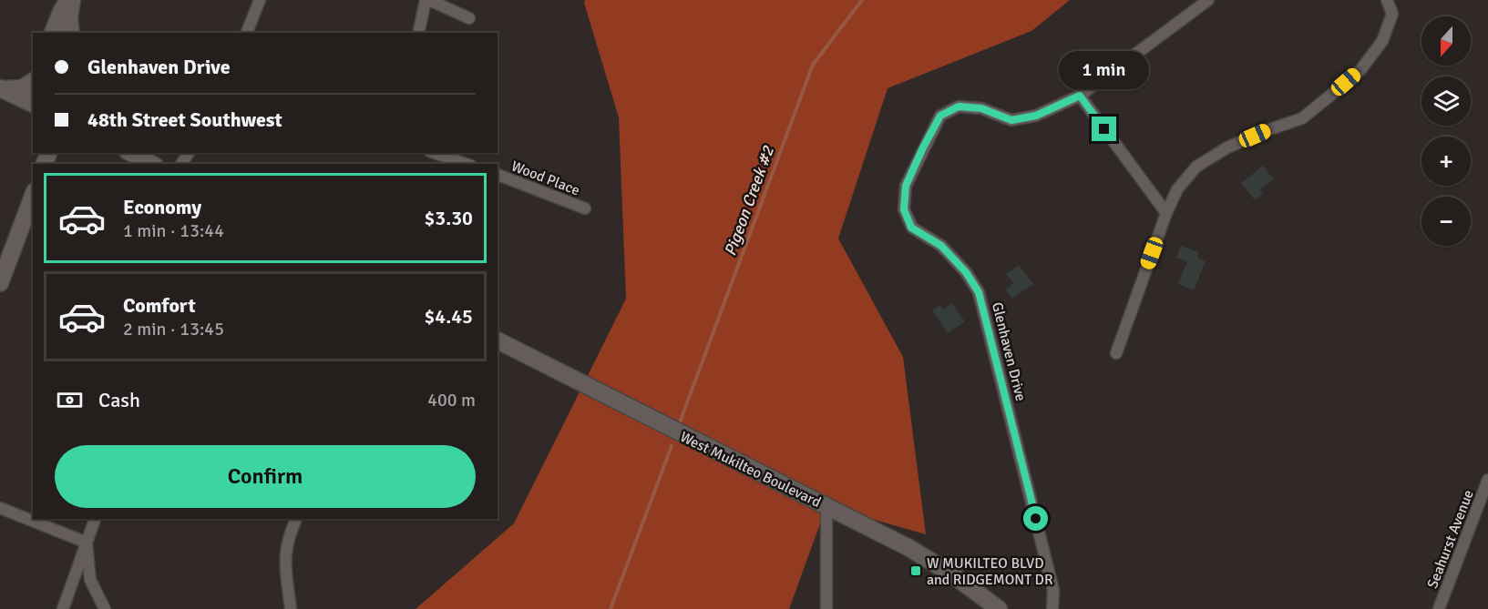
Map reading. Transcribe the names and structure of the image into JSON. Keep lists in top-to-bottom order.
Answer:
{
  "streets": {
    "main road": ["West Mukilteo Boulevard"],
    "street": ["Wood Place", "Glenhaven Drive", "Seahurst Avenue"]
  },
  "water": ["Pigeon Creek #2"],
  "places": {
    "transit": ["W MUKILTEO BLVD and RIDGEMONT DR"]
  },
  "north": "bottom",
  "page": {
    "map_buttons": ["+", "−"],
    "banner": ["Glenhaven Drive", "48th Street Southwest"],
    "bubble": "1 min",
    "list": [
      {
        "name": "Economy",
        "note": "1 min · 13:44",
        "value": "$3.30"
      },
      {
        "name": "Comfort",
        "note": "2 min · 13:45",
        "value": "$4.45"
      }
    ],
    "pay": ["Cash", "400 m"],
    "buttons": "Confirm"
  }
}
